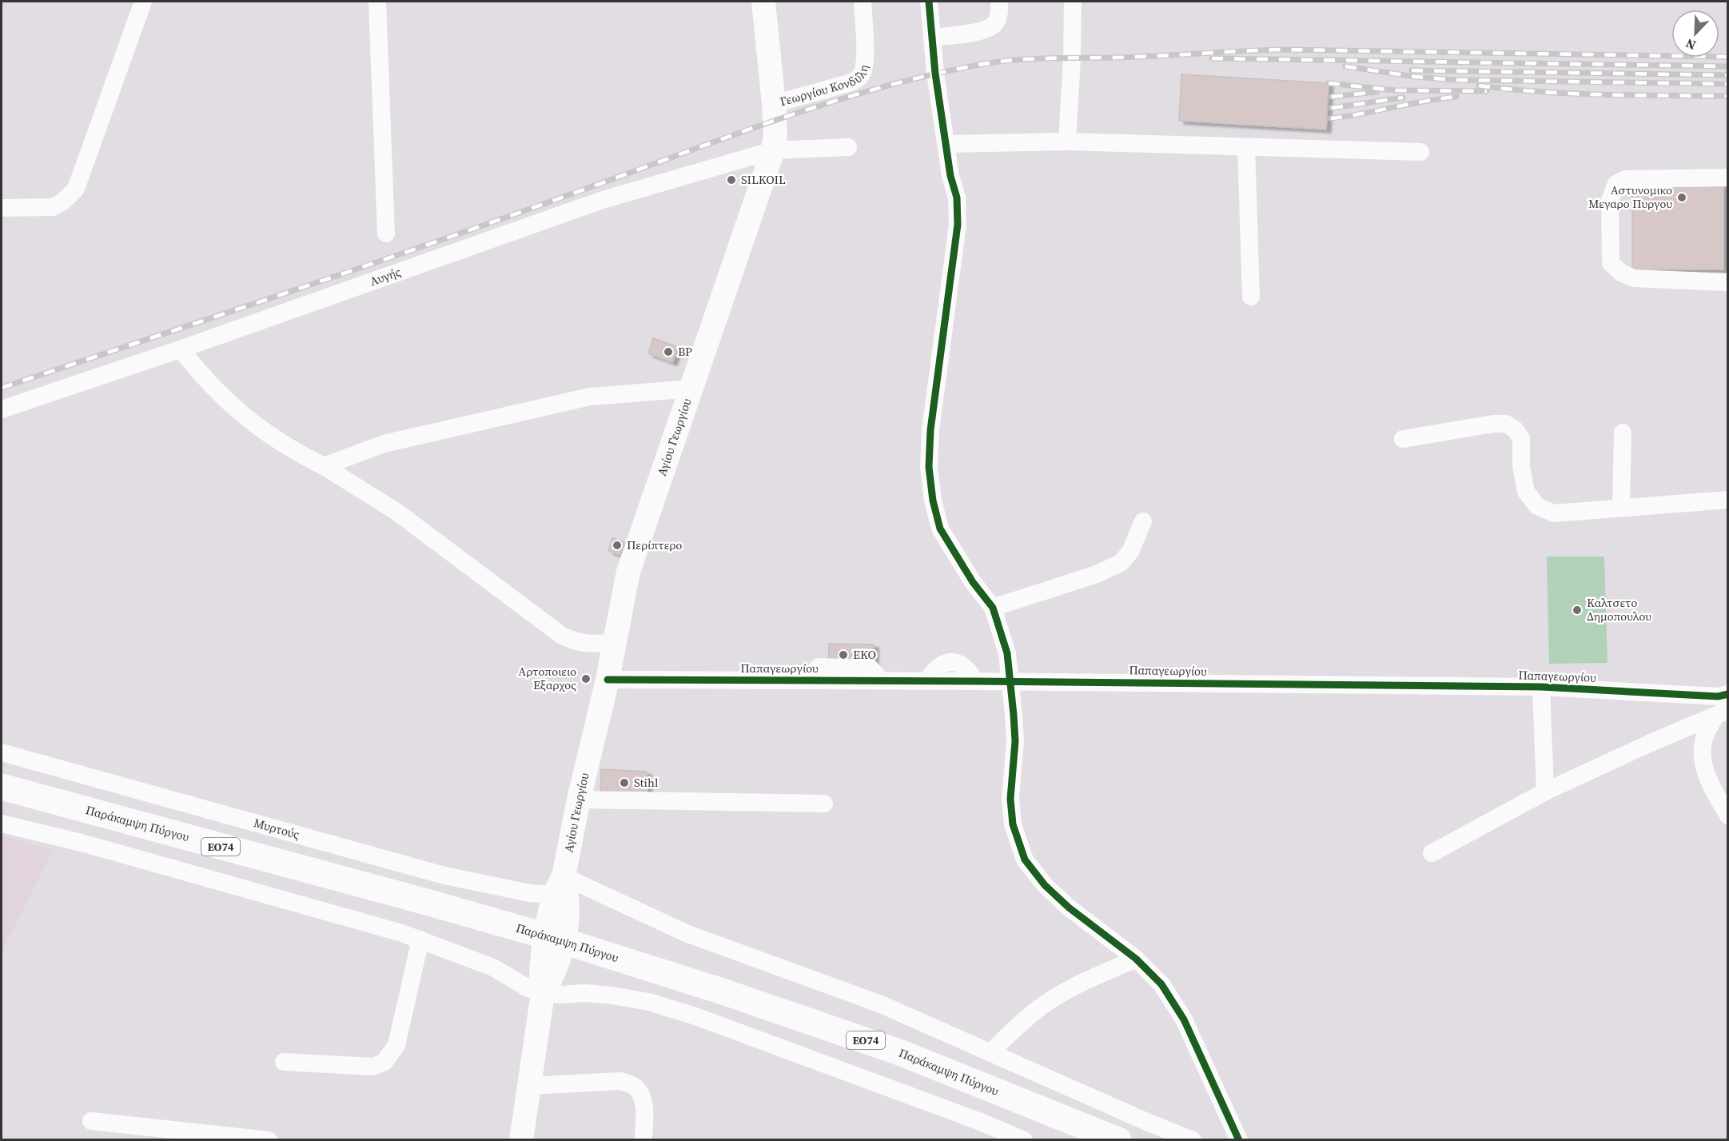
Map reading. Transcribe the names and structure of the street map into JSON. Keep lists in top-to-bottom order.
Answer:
{
  "streets": {
    "highway": ["Παράκαμψη Πύργου", "ΕΟ74"],
    "main road": ["Αγίου Γεωργίου"],
    "street": [
      "Γεωργίου Κονδύλη",
      "Αυγής",
      "Παπαγεωργίου",
      "Μυρτούς"
    ]
  },
  "crossings": [
    ["Γεωργίου Κονδύλη", "Αγίου Γεωργίου"],
    ["Αυγής", "Αγίου Γεωργίου"],
    ["Αγίου Γεωργίου", "Παπαγεωργίου"],
    ["Αγίου Γεωργίου", "Παράκαμψη Πύργου"],
    ["Αγίου Γεωργίου", "Μυρτούς"]
  ],
  "places": [
    "SILKOIL",
    "Αστυνομικο Μεγαρο Πυργου",
    "BP",
    "Περίπτερο",
    "Καλτσετο Δημοπουλου",
    "EKO",
    "Αρτοποιειο Εξαρχος",
    "Stihl"
  ],
  "north": "bottom left"
}
